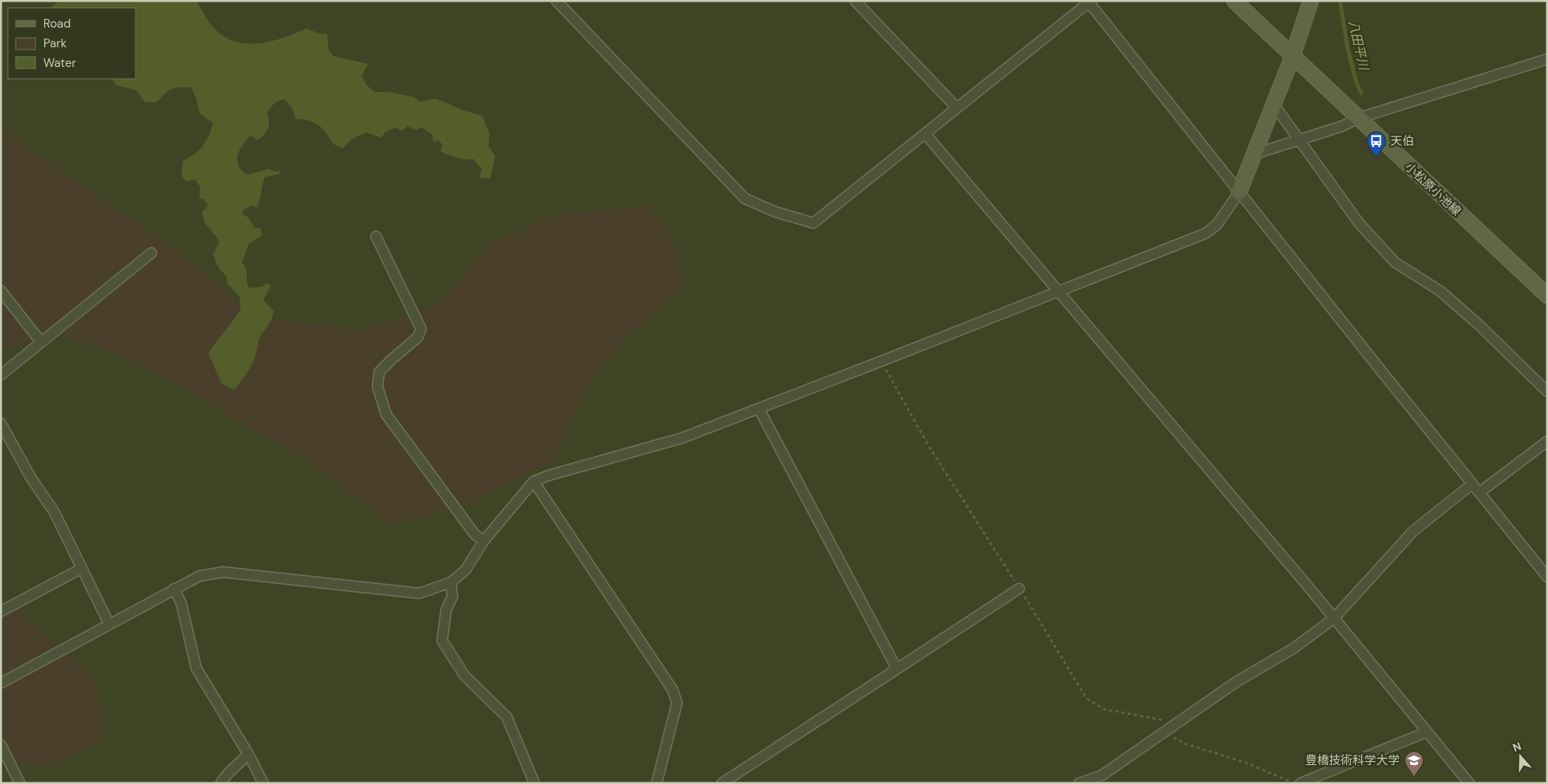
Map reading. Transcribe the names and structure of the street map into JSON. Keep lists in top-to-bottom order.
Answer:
{
  "streets": {
    "main road": ["小松原小池線"]
  },
  "water": ["八田平川"],
  "places": {
    "bus stop": ["天伯"],
    "school or university": ["豊橋技術科学大学"]
  },
  "legend": ["Road", "Park", "Water"],
  "north": "top"
}
